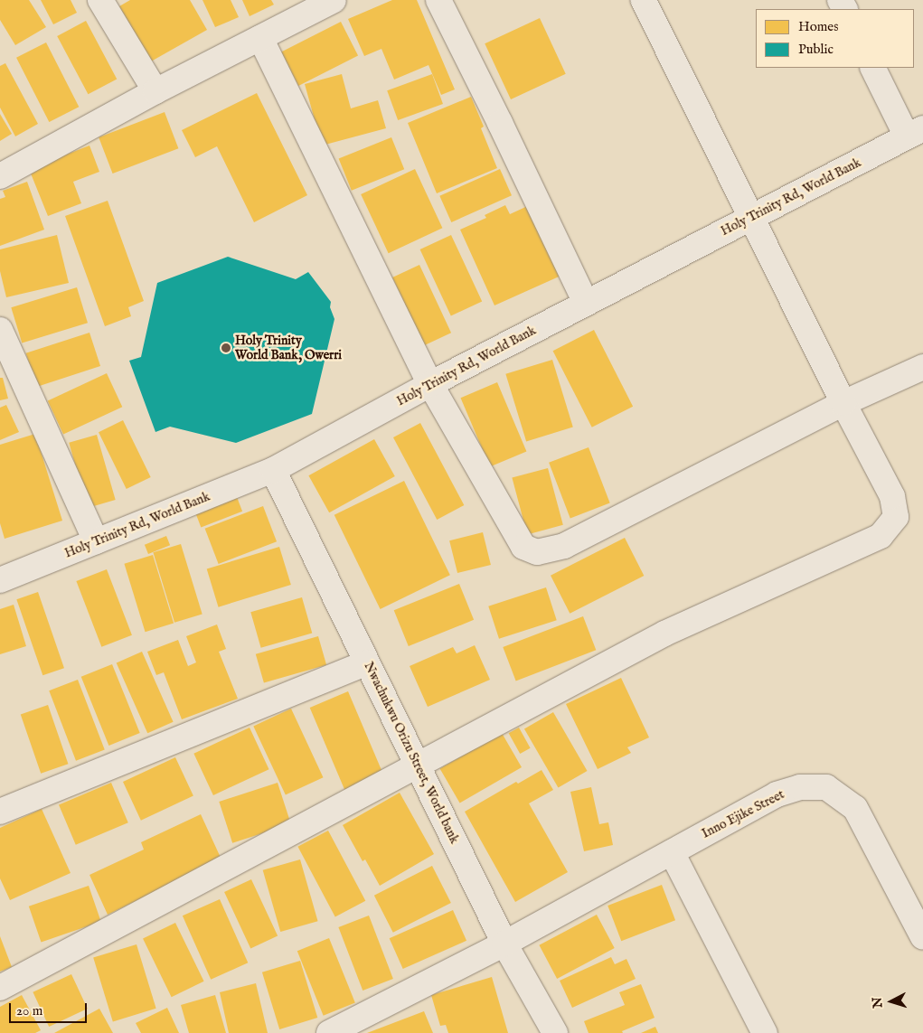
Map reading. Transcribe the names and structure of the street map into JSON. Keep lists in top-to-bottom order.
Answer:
{
  "streets": {
    "street": ["Holy Trinity Rd, World Bank", "Nwachukwu Orizu Street, World bank", "Inno Ejike Street"]
  },
  "crossings": [
    ["Holy Trinity Rd, World Bank", "Nwachukwu Orizu Street, World bank"],
    ["Nwachukwu Orizu Street, World bank", "Inno Ejike Street"]
  ],
  "places": ["Holy Trinity World Bank, Owerri"],
  "legend": ["Homes", "Public"],
  "scale_bar": "20 m",
  "north": "left"
}
